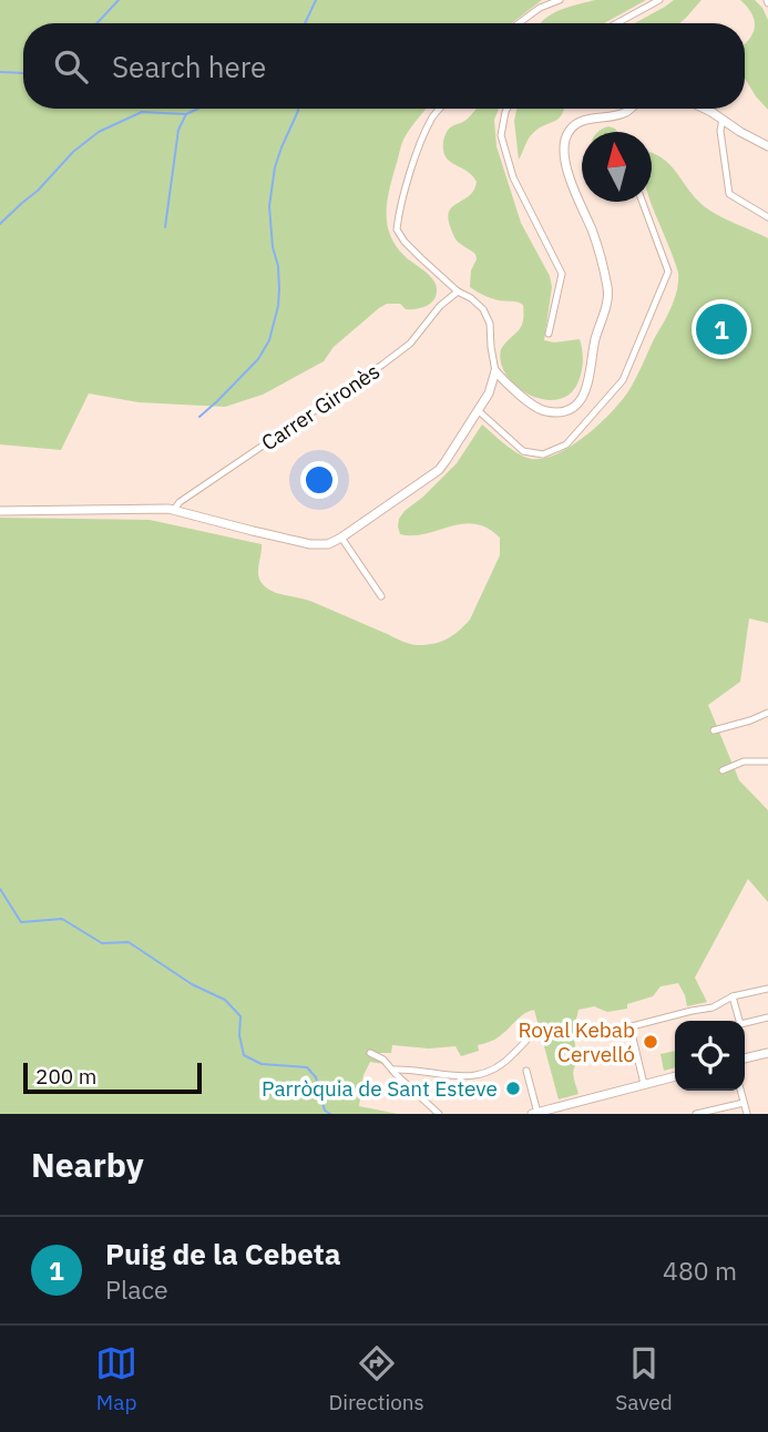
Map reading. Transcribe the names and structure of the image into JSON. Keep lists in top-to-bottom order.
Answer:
{
  "streets": {
    "street": ["Carrer Gironès"]
  },
  "places": ["Royal Kebab Cervelló", "Parròquia de Sant Esteve"],
  "scale_bar": "200 m",
  "north": "top",
  "page": {
    "search": "Search here",
    "pins": "1",
    "scale": "200 m",
    "heading": "Nearby",
    "list": [
      {
        "mark": "1",
        "name": "Puig de la Cebeta",
        "note": "Place",
        "value": "480 m"
      }
    ],
    "nav": ["Map", "Directions", "Saved"]
  }
}
